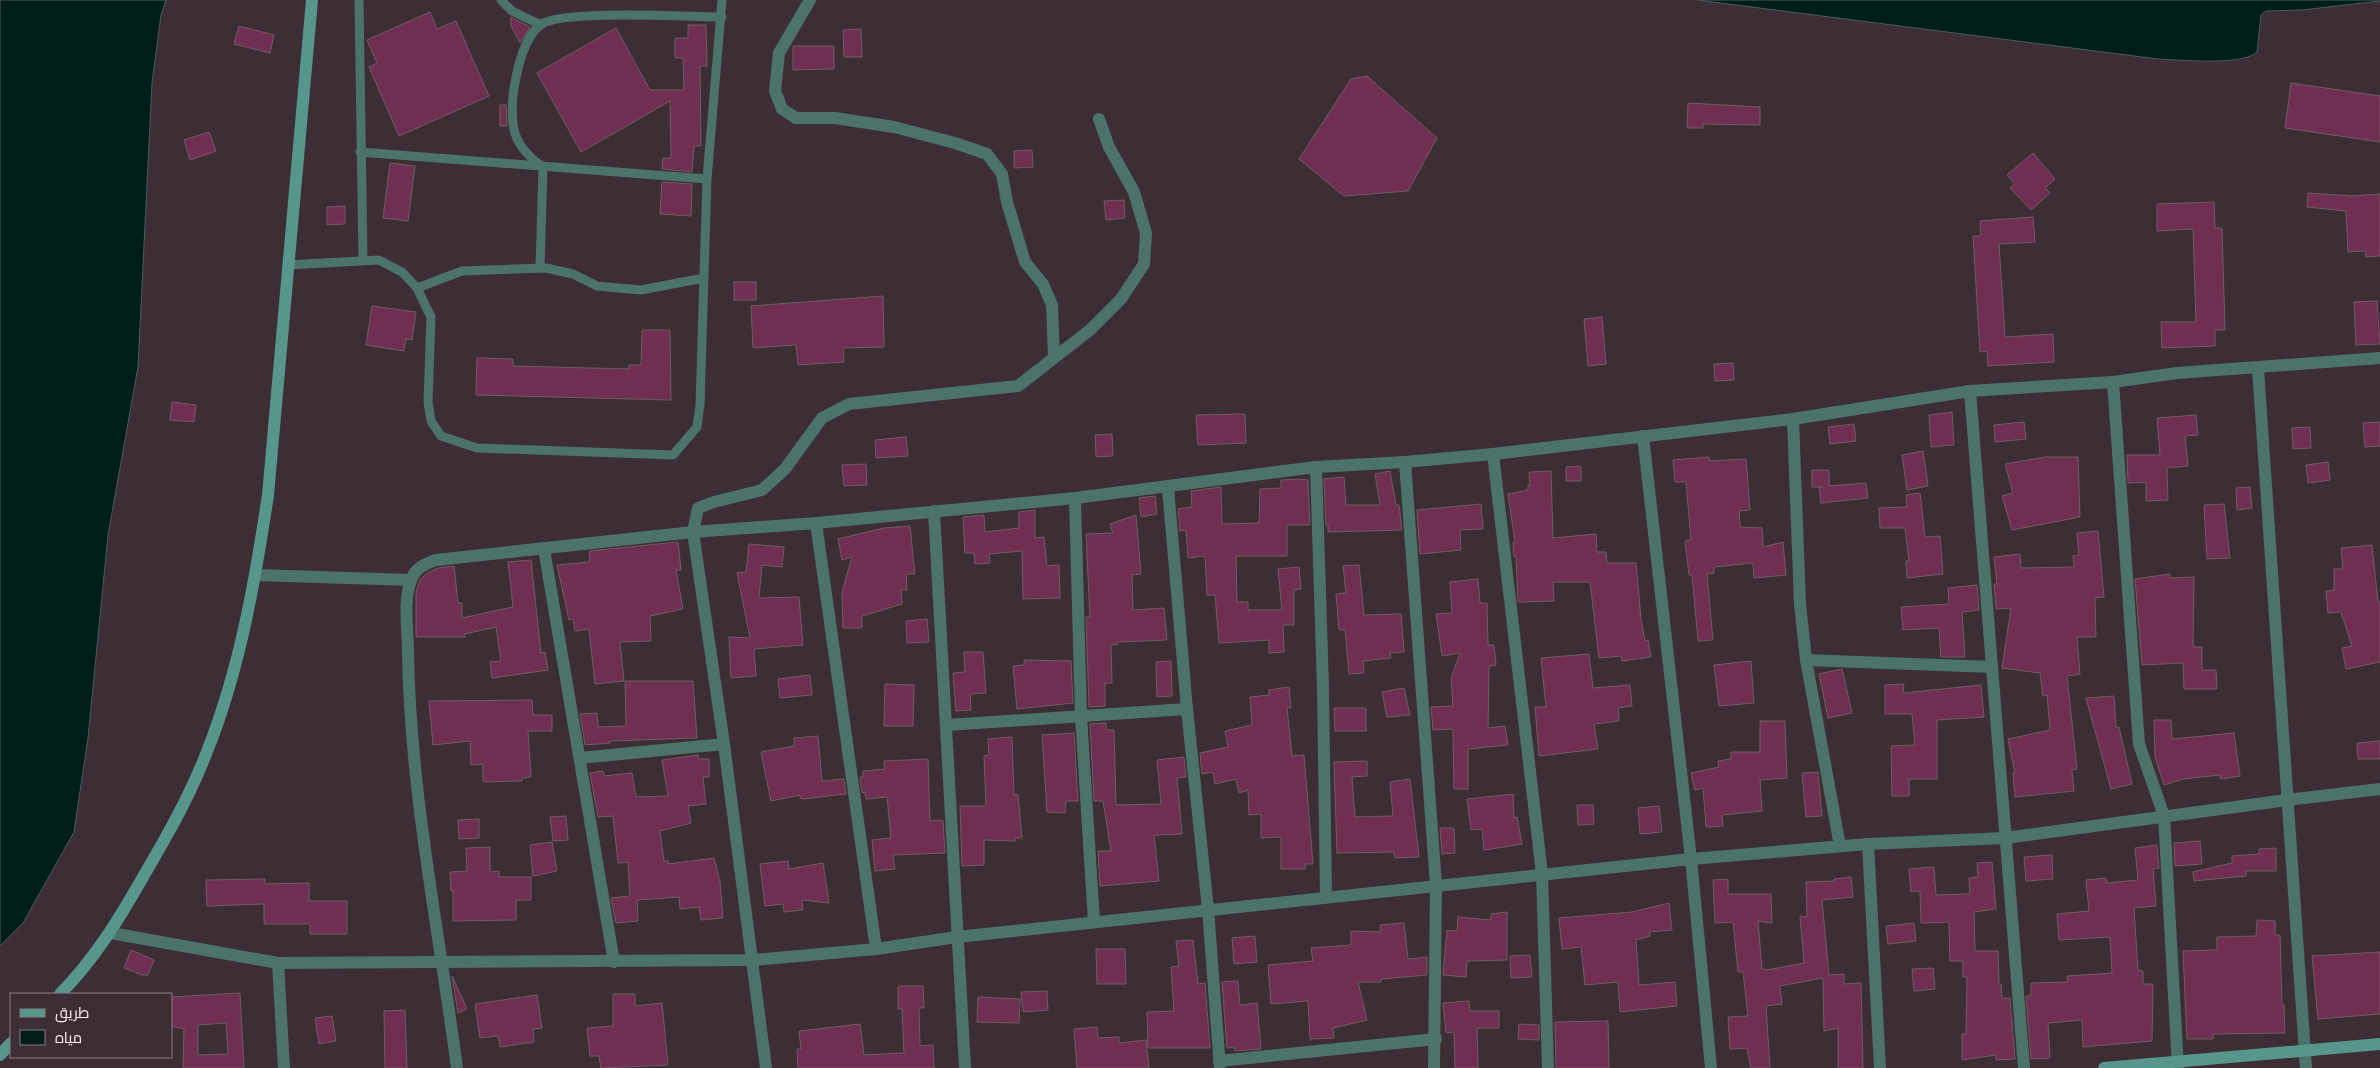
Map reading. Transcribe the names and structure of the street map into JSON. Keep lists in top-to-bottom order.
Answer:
{
  "legend": ["طريق", "مياه"]
}
